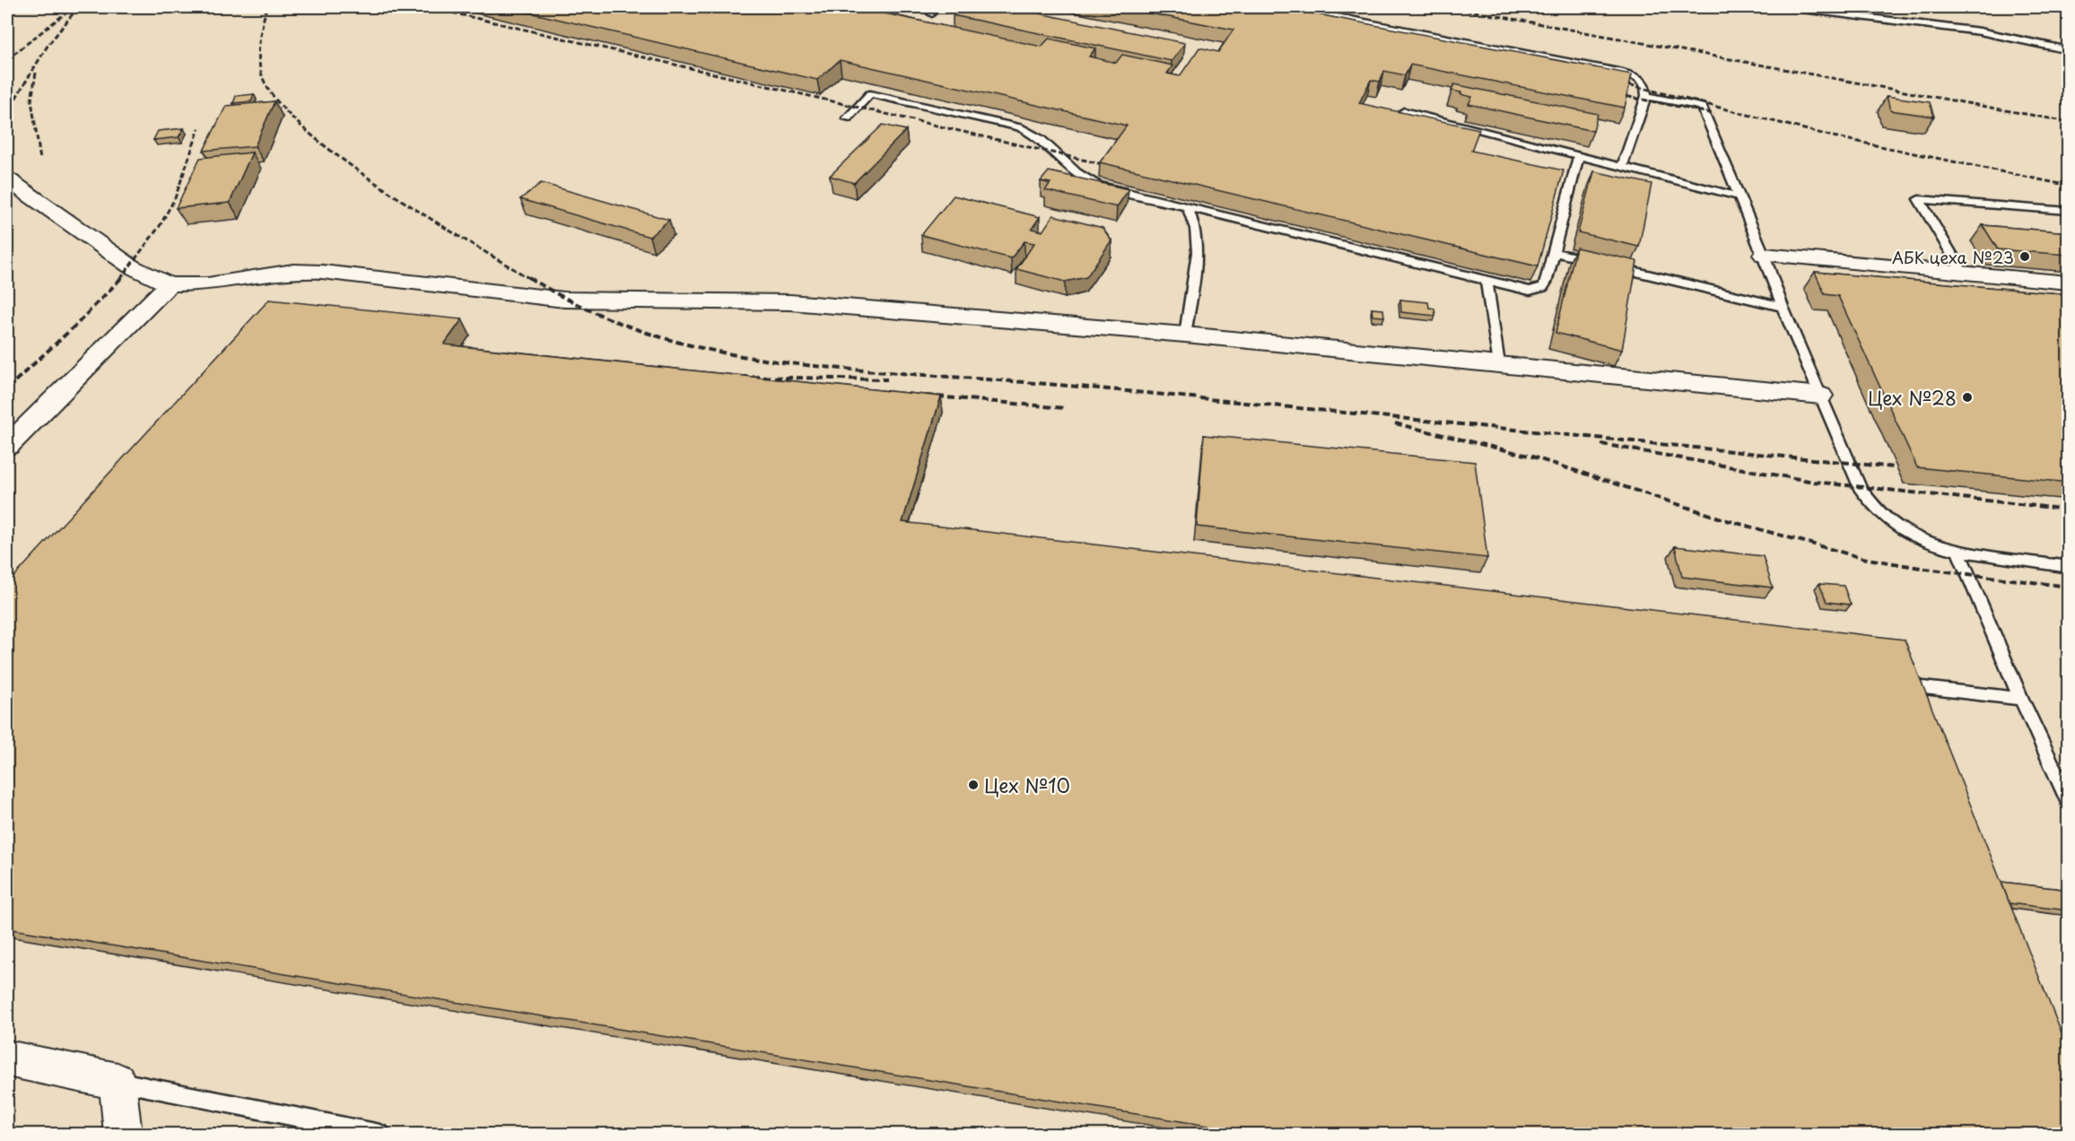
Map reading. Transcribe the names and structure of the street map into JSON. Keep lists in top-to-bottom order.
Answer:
{
  "places": ["АБК цеха №23", "Цех №28", "Цех №10"]
}
